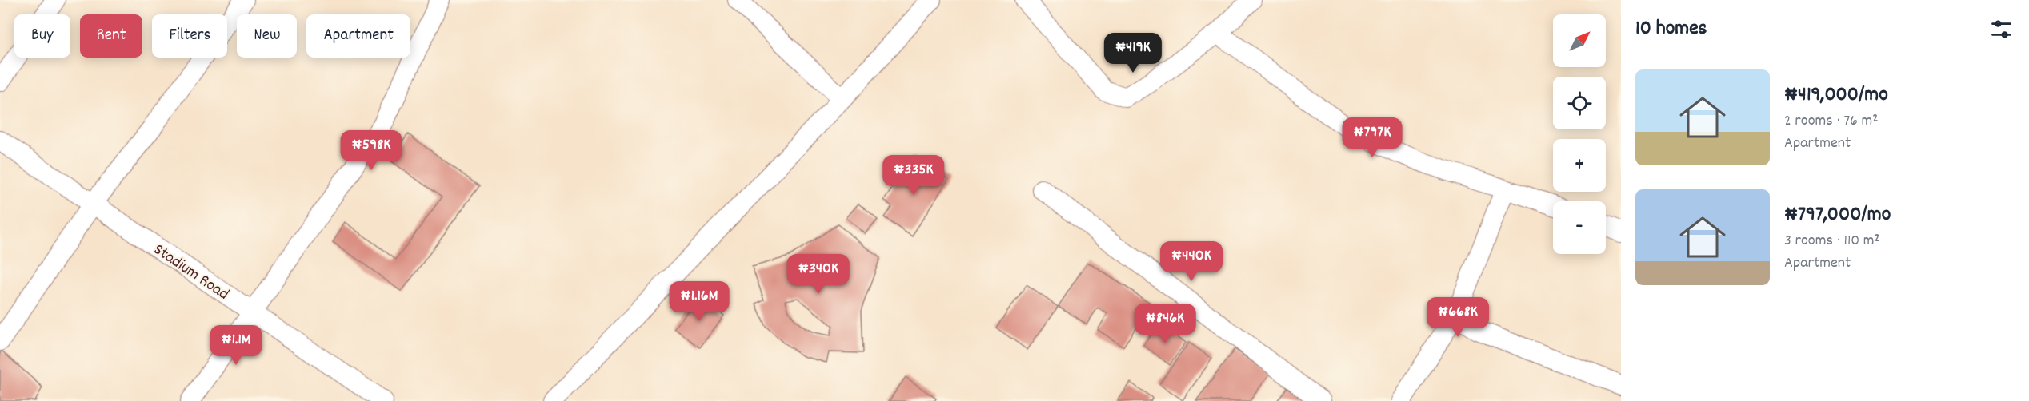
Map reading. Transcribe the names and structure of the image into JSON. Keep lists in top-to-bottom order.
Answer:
{
  "streets": {
    "street": ["Stadium Road"]
  },
  "north": "top right",
  "page": {
    "heading": "10 homes",
    "map_buttons": ["+", "−"],
    "chip": [
      "Buy",
      "Rent",
      "Filters",
      "New",
      "Apartment"
    ],
    "price": [
      "₦419K",
      "₦797K",
      "₦598K",
      "₦335K",
      "₦440K",
      "₦340K",
      "₦1.16M",
      "₦668K",
      "₦846K",
      "₦1.1M"
    ],
    "list": [
      {
        "name": "₦419,000/mo",
        "note": "2 rooms · 76 m² · Apartment"
      },
      {
        "name": "₦797,000/mo",
        "note": "3 rooms · 110 m² · Apartment"
      }
    ]
  }
}
